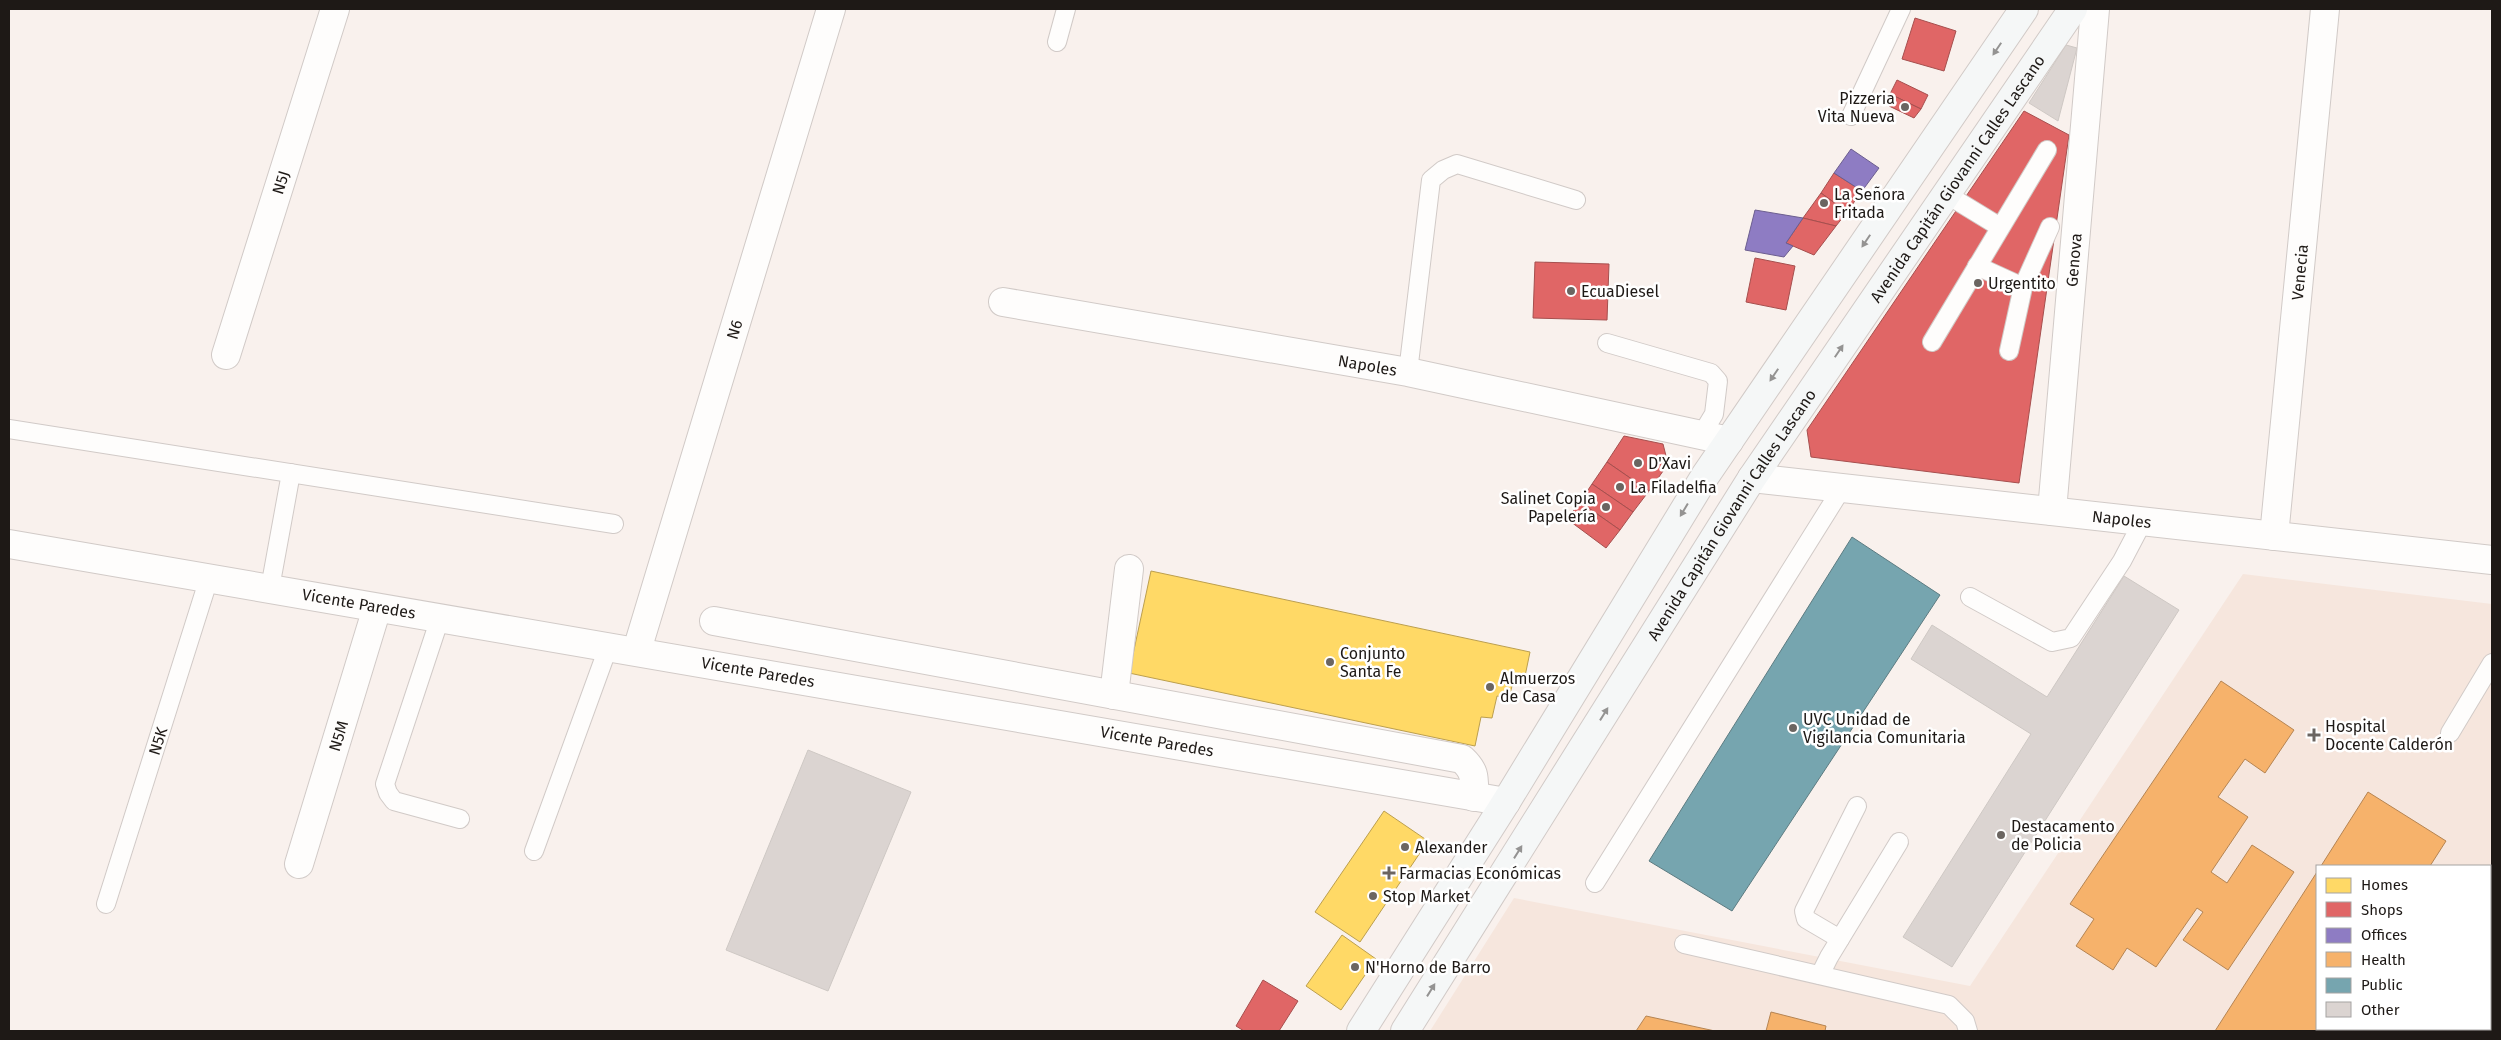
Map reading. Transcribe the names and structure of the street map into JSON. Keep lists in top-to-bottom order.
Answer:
{
  "streets": {
    "main road": ["Avenida Capitán Giovanni Calles Lascano"],
    "street": [
      "N5J",
      "Genova",
      "Venecia",
      "N6",
      "Napoles",
      "Vicente Paredes",
      "N5M"
    ],
    "lane": ["N5K"]
  },
  "crossings": [
    ["Avenida Capitán Giovanni Calles Lascano", "Napoles"],
    ["Genova", "Napoles"],
    ["Venecia", "Napoles"],
    ["N6", "Vicente Paredes"],
    ["Vicente Paredes", "N5M"],
    ["Vicente Paredes", "N5K"]
  ],
  "places": {
    "other": [
      "Pizzeria Vita Nueva",
      "La Señora Fritada",
      "Urgentito",
      "EcuaDiesel",
      "D'Xavi",
      "La Filadelfia",
      "Salinet Copia Papelería",
      "Conjunto Santa Fe",
      "Almuerzos de Casa",
      "UVC Unidad de Vigilancia Comunitaria",
      "Destacamento de Policia",
      "Alexander",
      "Stop Market",
      "N'Horno de Barro"
    ],
    "health": ["Hospital Docente Calderón", "Farmacias Económicas"]
  },
  "legend": [
    "Homes",
    "Shops",
    "Offices",
    "Health",
    "Public",
    "Other"
  ]
}
